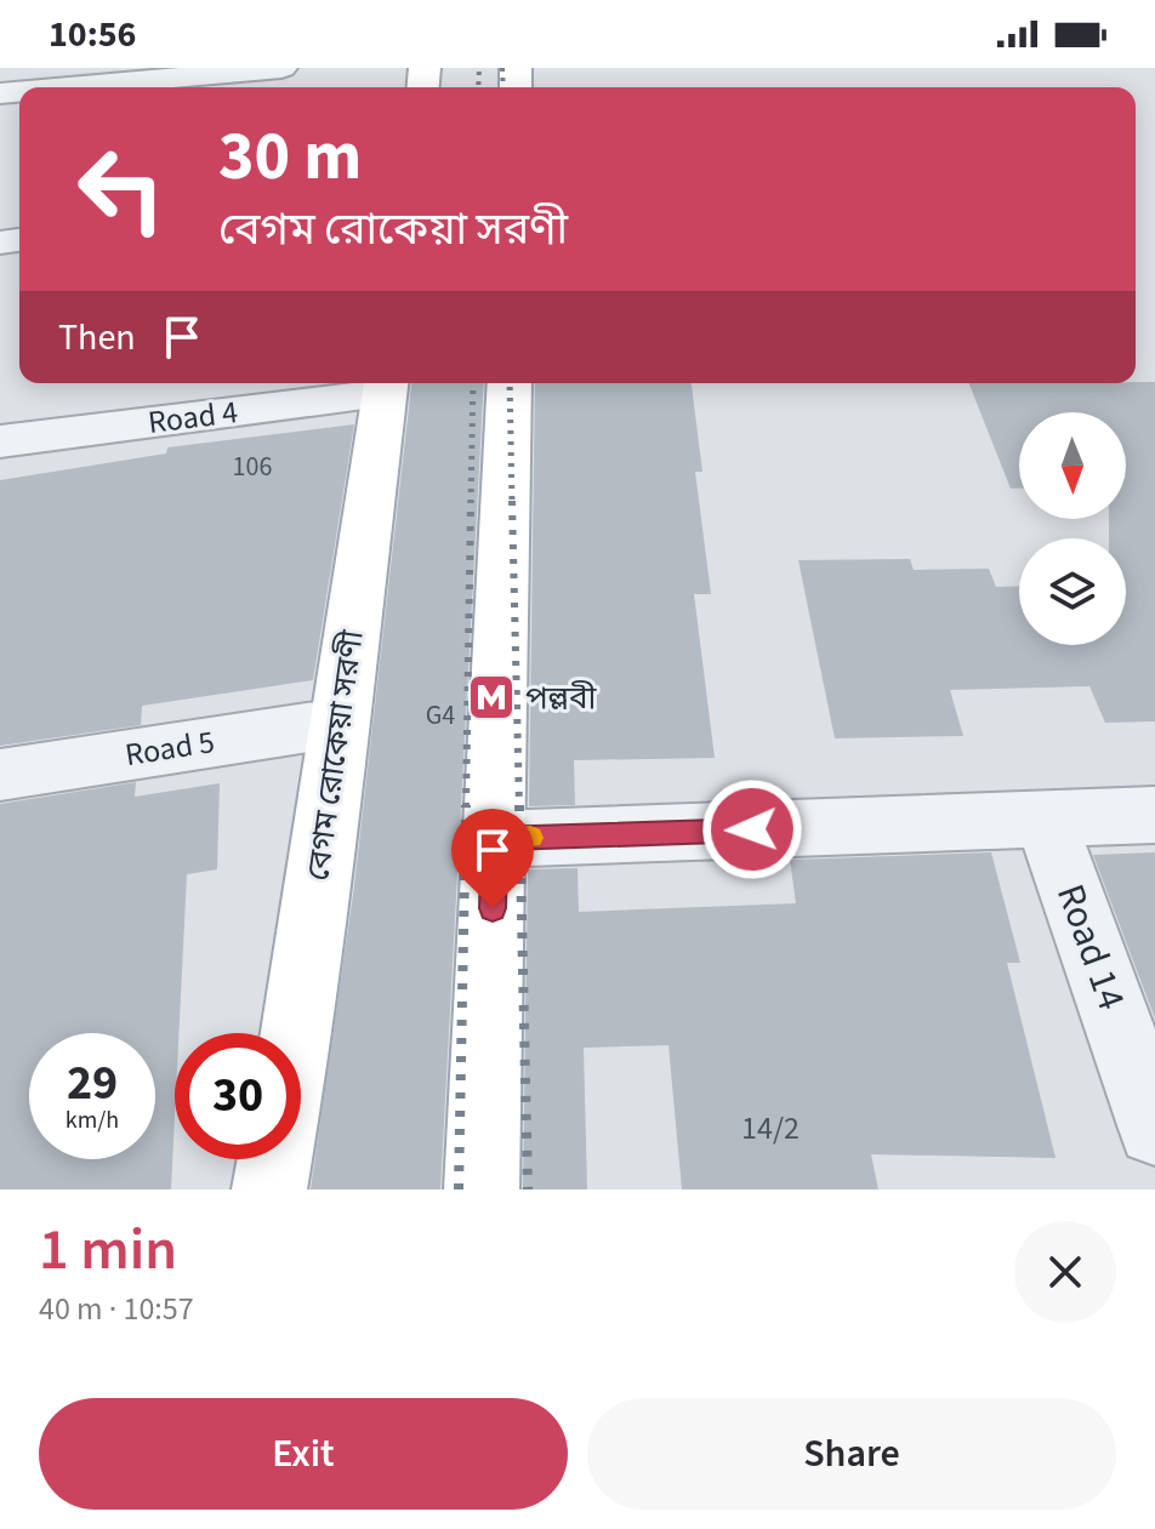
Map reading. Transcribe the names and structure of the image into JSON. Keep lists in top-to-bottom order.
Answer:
{
  "streets": {
    "main road": ["বেগম রোকেয়া সরণী"],
    "street": ["Road 4", "Road 5", "Road 14"]
  },
  "crossings": [
    ["Road 4", "বেগম রোকেয়া সরণী"],
    ["Road 5", "বেগম রোকেয়া সরণী"]
  ],
  "places": {
    "metro station": ["পল্লবী"]
  },
  "house_numbers": ["106", "G4", "14/2"],
  "north": "bottom",
  "page": {
    "status": "10:56",
    "turn": ["30 m", "বেগম রোকেয়া সরণী"],
    "then": "Then",
    "speed": "29 km/h",
    "limit": "30",
    "heading": ["1 min", "40 m · 10:57"],
    "buttons": ["Exit", "Share"]
  }
}
